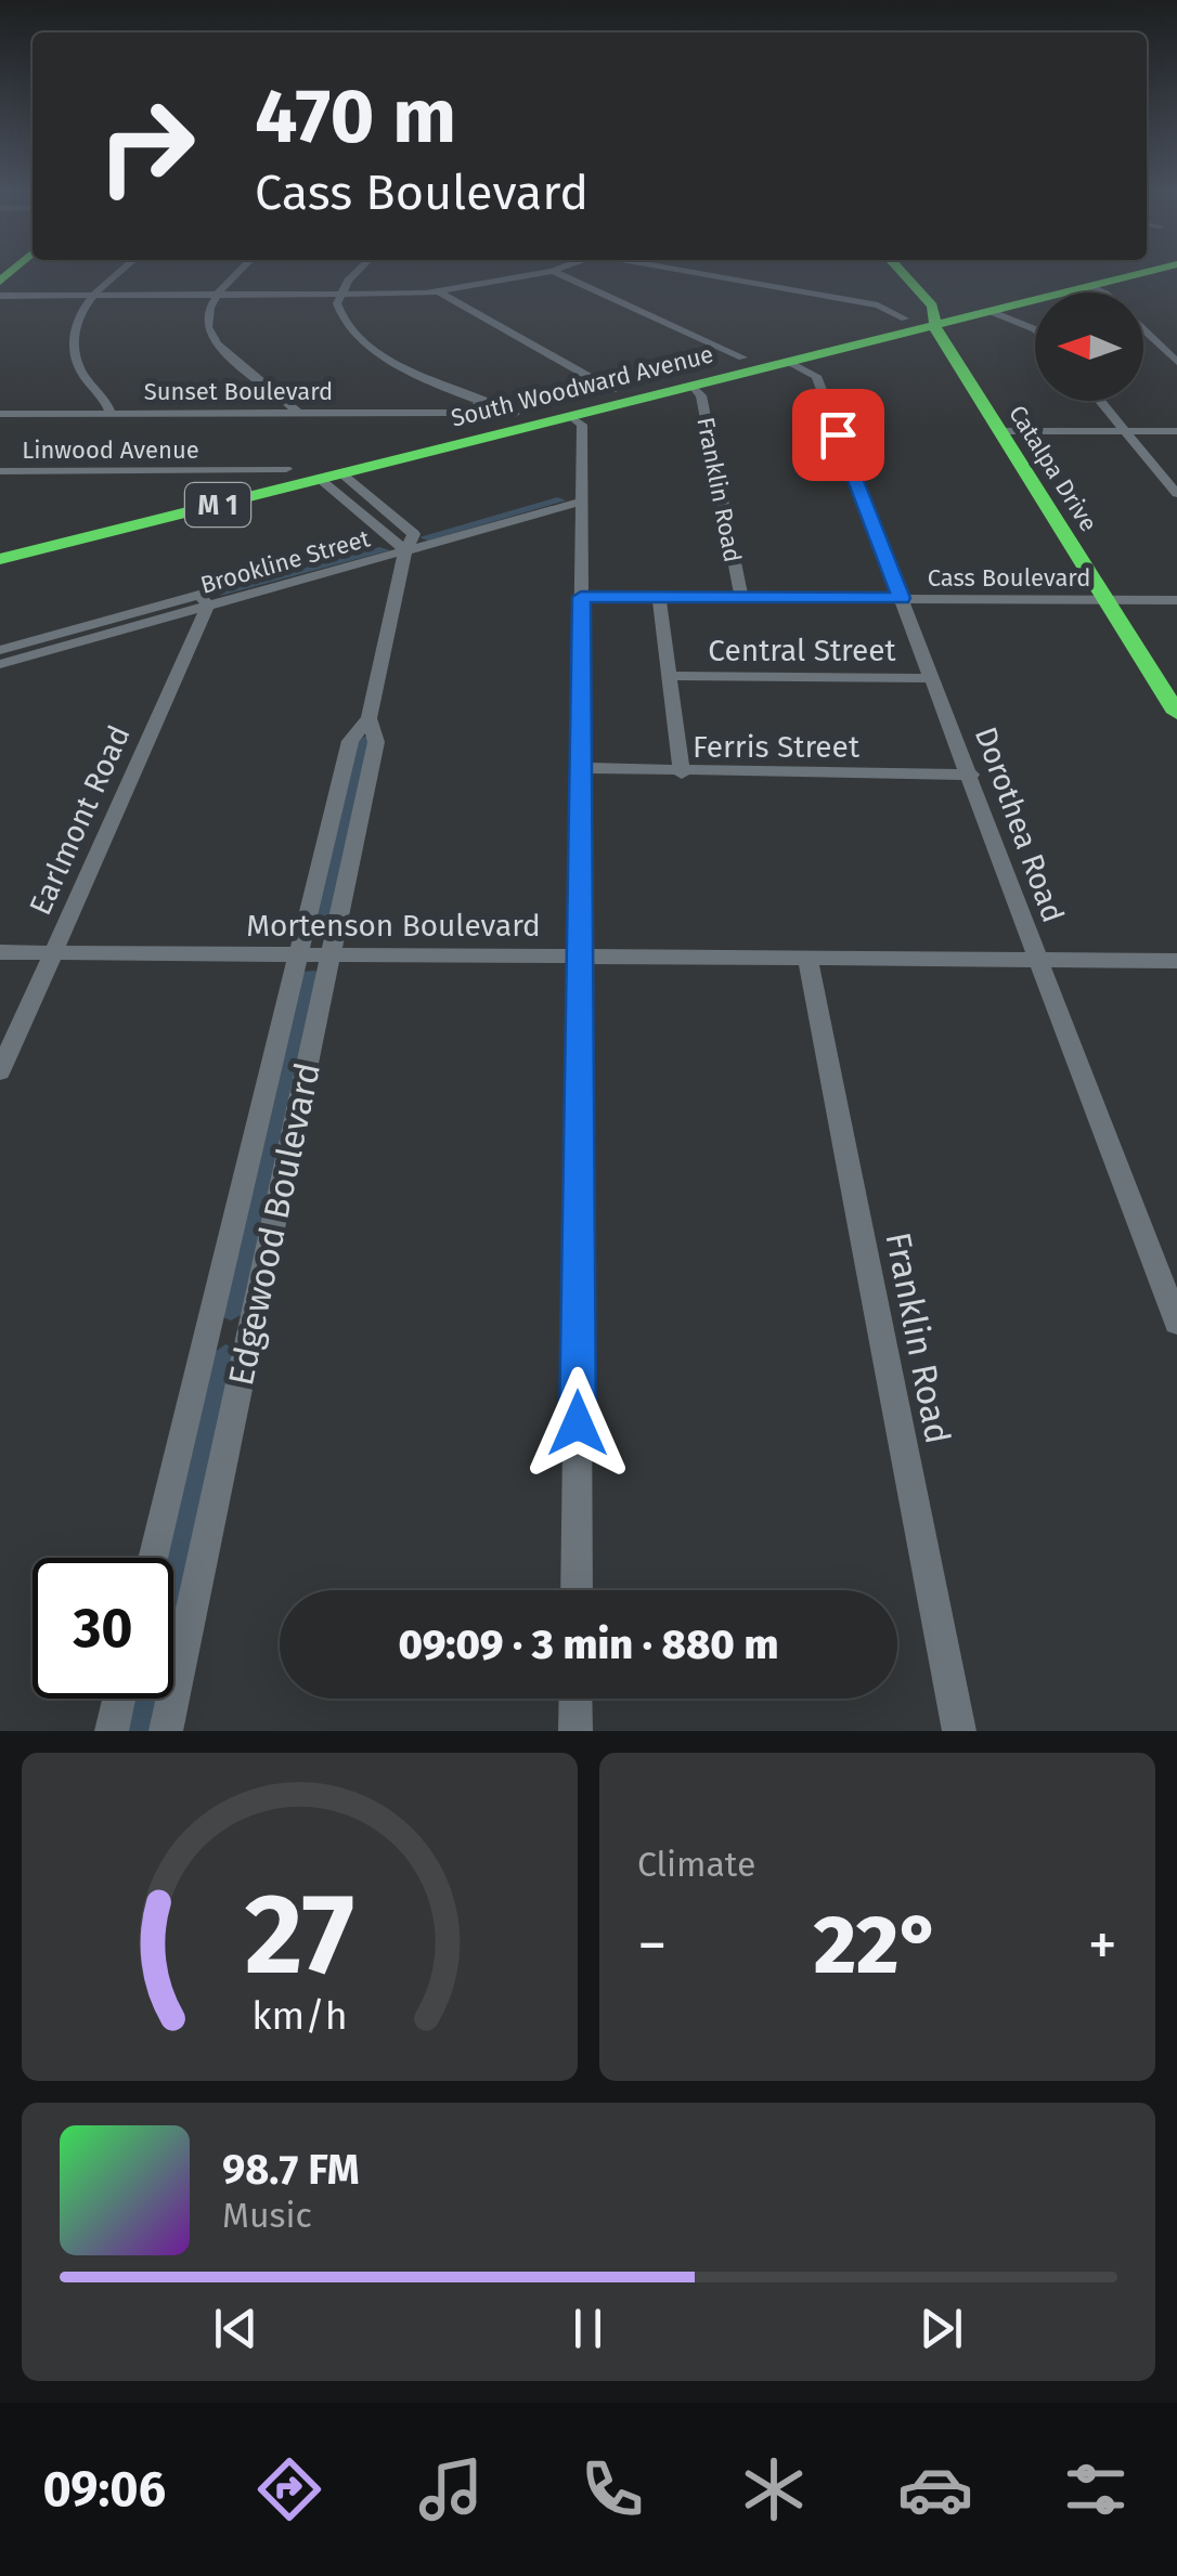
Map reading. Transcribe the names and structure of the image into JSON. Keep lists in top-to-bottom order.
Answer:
{
  "streets": {
    "main road": ["South Woodward Avenue", "Catalpa Drive", "M 1"],
    "street": [
      "Sunset Boulevard",
      "Linwood Avenue",
      "Franklin Road",
      "Brookline Street",
      "Cass Boulevard",
      "Central Street",
      "Ferris Street",
      "Earlmont Road",
      "Dorothea Road",
      "Mortenson Boulevard",
      "Edgewood Boulevard"
    ]
  },
  "crossings": [
    ["South Woodward Avenue", "Catalpa Drive"],
    ["South Woodward Avenue", "Franklin Road"],
    ["South Woodward Avenue", "M 1"],
    ["South Woodward Avenue", "Dorothea Road"],
    ["Linwood Avenue", "M 1"],
    ["Catalpa Drive", "M 1"],
    ["Catalpa Drive", "Cass Boulevard"],
    ["Franklin Road", "Cass Boulevard"],
    ["Franklin Road", "Mortenson Boulevard"],
    ["Brookline Street", "Earlmont Road"],
    ["Brookline Street", "Edgewood Boulevard"],
    ["Cass Boulevard", "Dorothea Road"],
    ["Central Street", "Dorothea Road"],
    ["Ferris Street", "Dorothea Road"],
    ["Earlmont Road", "Mortenson Boulevard"],
    ["Dorothea Road", "Mortenson Boulevard"],
    ["Mortenson Boulevard", "Edgewood Boulevard"]
  ],
  "north": "left",
  "page": {
    "turn": ["470 m", "Cass Boulevard"],
    "limit": "30",
    "trip": "09:09 · 3 min · 880 m",
    "tile": "Climate",
    "heat": ["−", "22°", "+"],
    "song": ["98.7 FM", "Music"],
    "tabs": "09:06",
    "gauge": ["27", "km/h"]
  }
}
